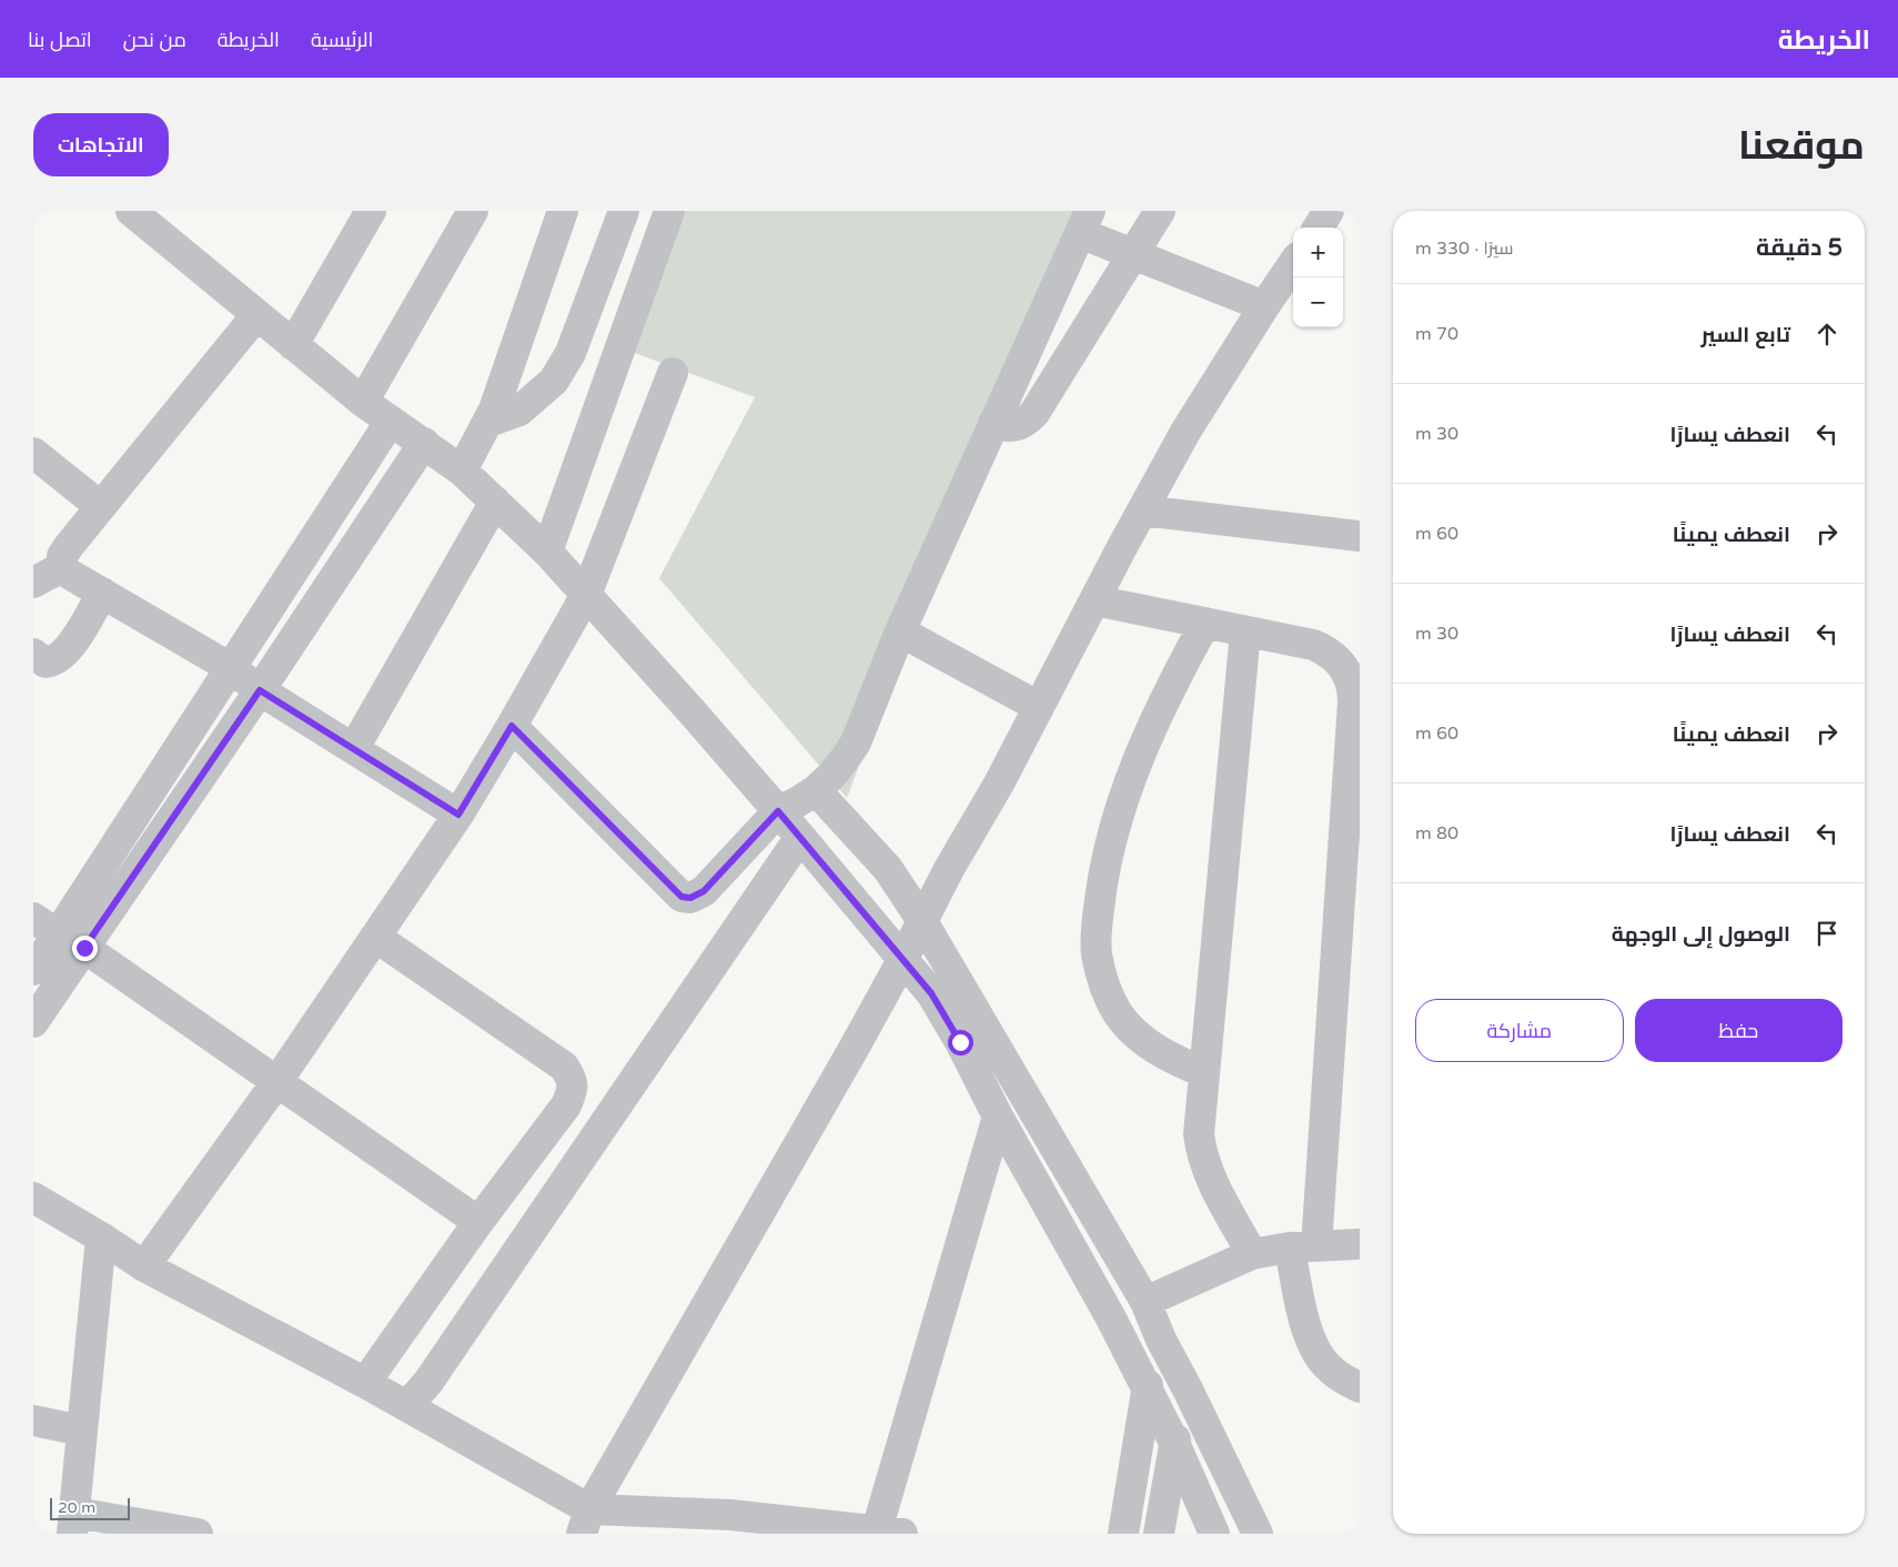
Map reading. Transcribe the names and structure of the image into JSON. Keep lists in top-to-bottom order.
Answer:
{
  "scale_bar": "20 m",
  "page": {
    "header": "الخريطة",
    "nav": [
      "الرئيسية",
      "الخريطة",
      "من نحن",
      "اتصل بنا"
    ],
    "title": "موقعنا",
    "buttons": [
      "الاتجاهات",
      ["حفظ", "مشاركة"]
    ],
    "heading": ["5 دقيقة", "سيرًا · 330 m"],
    "map_buttons": ["+", "−"],
    "list": [
      ["تابع السير", "70 m"],
      ["انعطف يسارًا", "30 m"],
      ["انعطف يمينًا", "60 m"],
      ["انعطف يسارًا", "30 m"],
      ["انعطف يمينًا", "60 m"],
      ["انعطف يسارًا", "80 m"],
      "الوصول إلى الوجهة"
    ],
    "scale": "20 m"
  }
}
